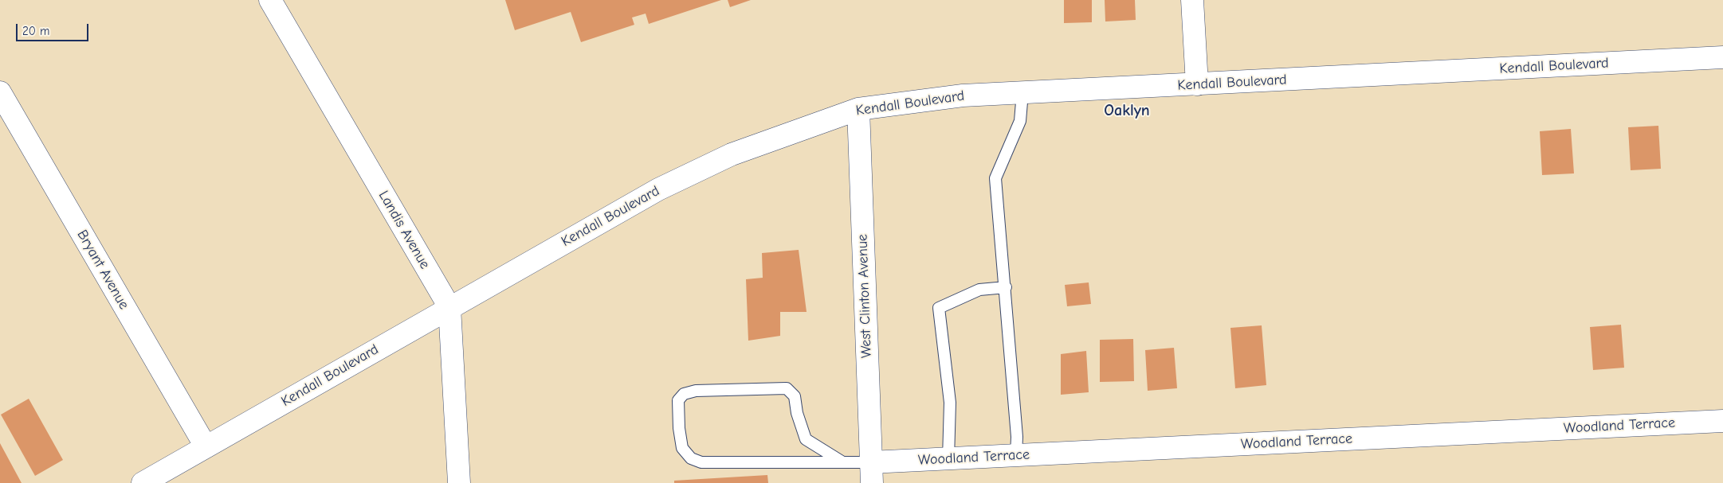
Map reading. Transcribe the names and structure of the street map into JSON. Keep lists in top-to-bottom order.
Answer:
{
  "streets": {
    "street": [
      "Kendall Boulevard",
      "Landis Avenue",
      "Bryant Avenue",
      "West Clinton Avenue",
      "Woodland Terrace"
    ]
  },
  "crossings": [
    ["Kendall Boulevard", "Landis Avenue"],
    ["Kendall Boulevard", "Bryant Avenue"],
    ["Kendall Boulevard", "West Clinton Avenue"],
    ["West Clinton Avenue", "Woodland Terrace"]
  ],
  "districts": ["Oaklyn"],
  "scale_bar": "20 m"
}
